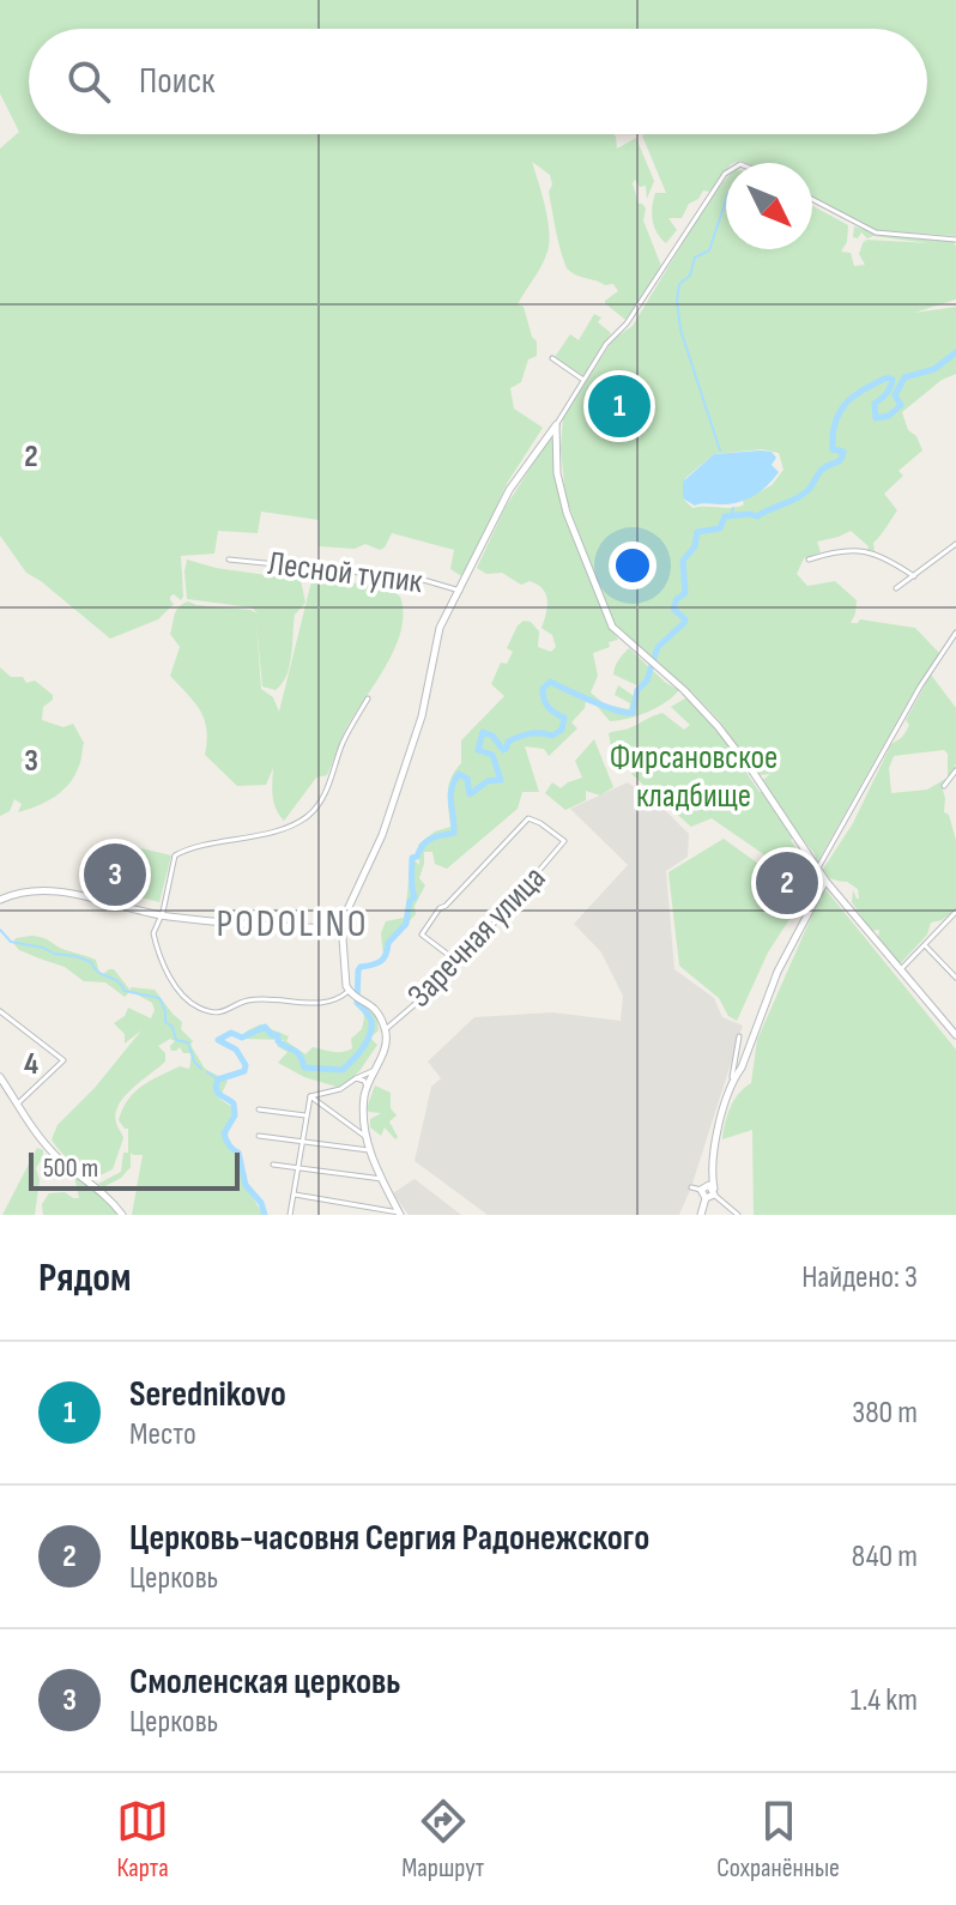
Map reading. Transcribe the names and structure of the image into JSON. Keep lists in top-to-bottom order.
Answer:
{
  "streets": {
    "street": ["Лесной тупик", "Заречная улица"]
  },
  "districts": ["PODOLINO"],
  "parks": ["Фирсановское кладбище"],
  "scale_bar": "500 m",
  "north": "bottom right",
  "page": {
    "search": "Поиск",
    "pins": ["1", "3", "2"],
    "scale": "500 m",
    "heading": ["Рядом", "Найдено: 3"],
    "list": [
      {
        "mark": "1",
        "name": "Serednikovo",
        "note": "Место",
        "value": "380 m"
      },
      {
        "mark": "2",
        "name": "Церковь-часовня Сергия Радонежского",
        "note": "Церковь",
        "value": "840 m"
      },
      {
        "mark": "3",
        "name": "Смоленская церковь",
        "note": "Церковь",
        "value": "1.4 km"
      }
    ],
    "nav": ["Карта", "Маршрут", "Сохранённые"]
  },
  "grid": {
    "rows": ["2", "3", "4"]
  }
}
